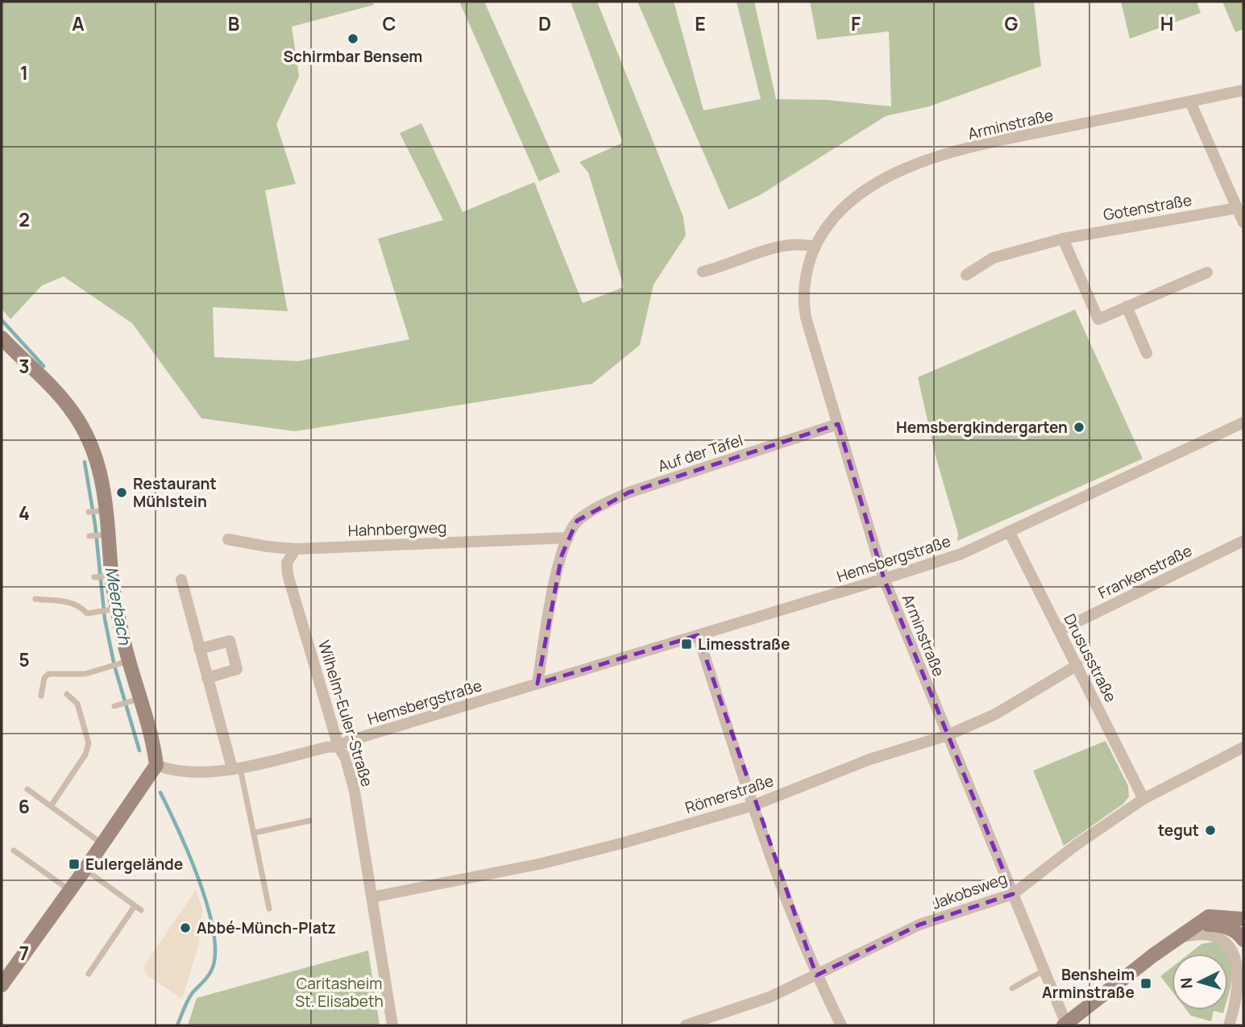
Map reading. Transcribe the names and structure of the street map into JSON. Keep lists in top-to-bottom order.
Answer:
{
  "streets": {
    "street": [
      "Arminstraße",
      "Gotenstraße",
      "Auf der Tafel",
      "Hahnbergweg",
      "Hemsbergstraße",
      "Frankenstraße",
      "Drususstraße",
      "Wilhelm-Euler-Straße",
      "Römerstraße",
      "Jakobsweg"
    ]
  },
  "crossings": [
    ["Arminstraße", "Auf der Tafel"],
    ["Arminstraße", "Hemsbergstraße"],
    ["Arminstraße", "Römerstraße"],
    ["Arminstraße", "Jakobsweg"],
    ["Auf der Tafel", "Hahnbergweg"],
    ["Hahnbergweg", "Wilhelm-Euler-Straße"],
    ["Hemsbergstraße", "Drususstraße"],
    ["Hemsbergstraße", "Wilhelm-Euler-Straße"],
    ["Frankenstraße", "Drususstraße"],
    ["Drususstraße", "Römerstraße"],
    ["Drususstraße", "Jakobsweg"],
    ["Wilhelm-Euler-Straße", "Römerstraße"]
  ],
  "water": ["Meerbach"],
  "parks": ["Caritasheim St. Elisabeth"],
  "places": {
    "other": [
      "Schirmbar Bensem",
      "Hemsbergkindergarten",
      "Restaurant Mühlstein",
      "tegut",
      "Abbé-Münch-Platz"
    ],
    "transit": ["Limesstraße", "Eulergelände", "Bensheim Arminstraße"]
  },
  "north": "left",
  "grid": {
    "columns": [
      "A",
      "B",
      "C",
      "D",
      "E",
      "F",
      "G",
      "H"
    ],
    "rows": [
      "1",
      "2",
      "3",
      "4",
      "5",
      "6",
      "7"
    ]
  }
}
